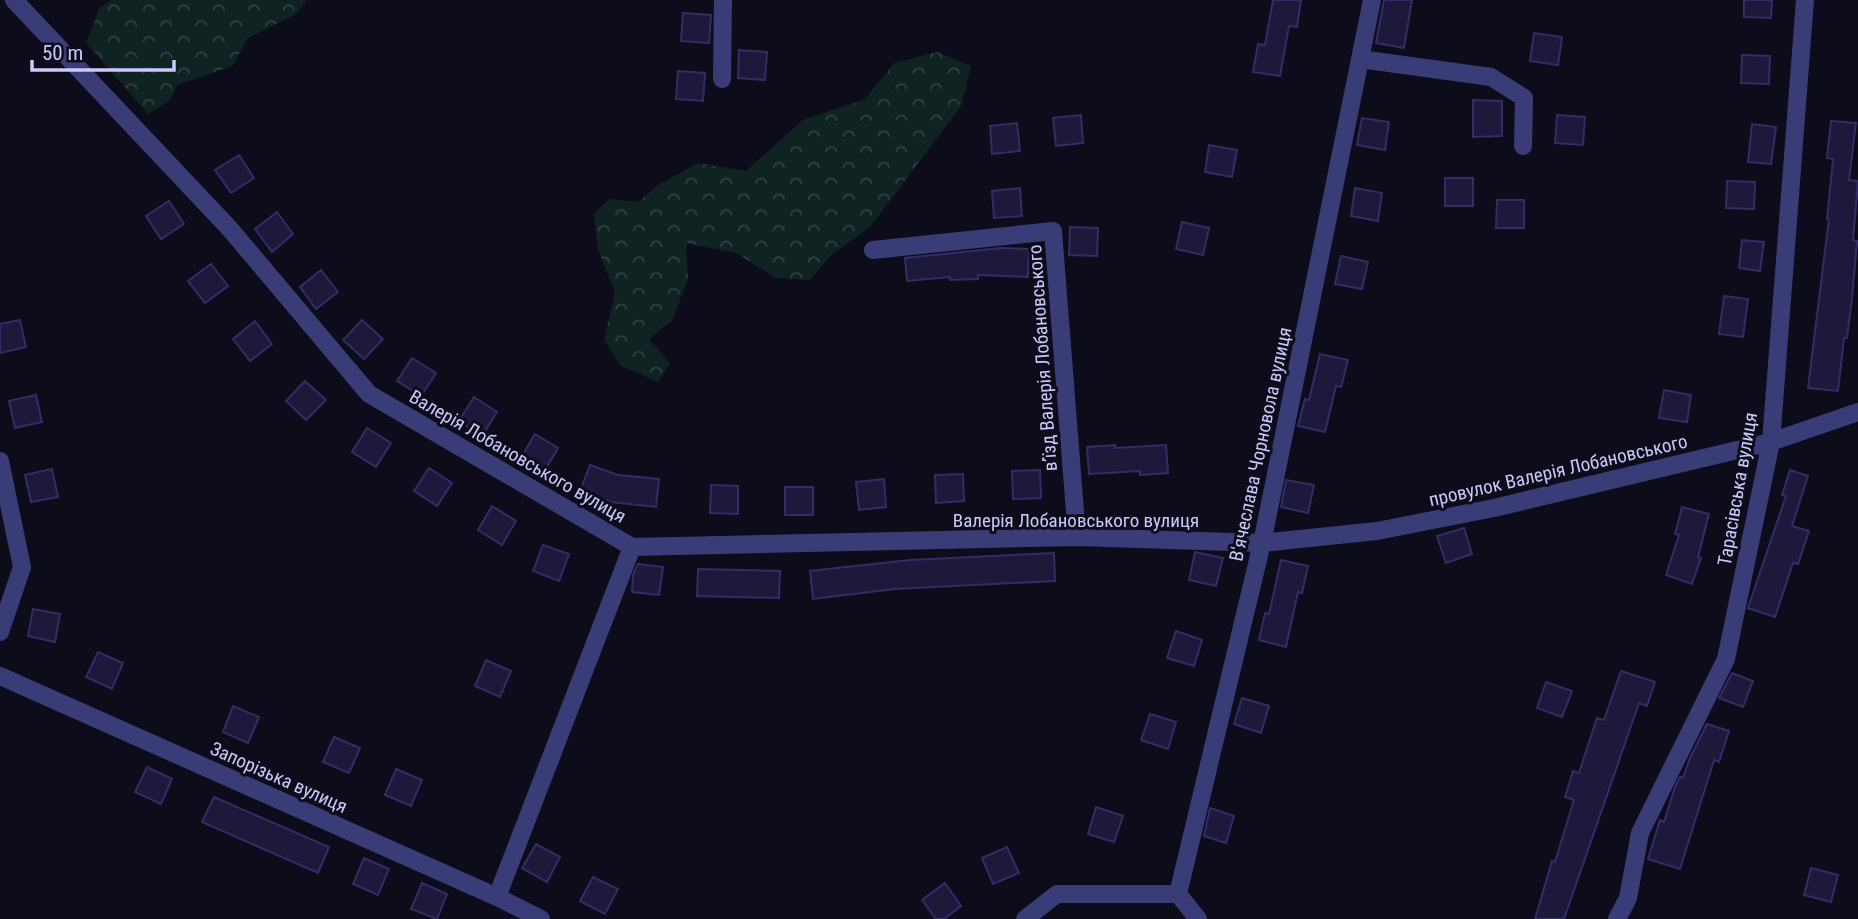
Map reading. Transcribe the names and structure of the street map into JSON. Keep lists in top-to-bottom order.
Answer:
{
  "streets": {
    "street": [
      "в’їзд Валерія Лобановського",
      "В'ячеслава Чорновола вулиця",
      "Валерія Лобановського вулиця",
      "провулок Валерія Лобановського",
      "Тарасівська вулиця",
      "Запорізька вулиця"
    ]
  },
  "crossings": [
    ["в’їзд Валерія Лобановського", "Валерія Лобановського вулиця"],
    ["В'ячеслава Чорновола вулиця", "Валерія Лобановського вулиця"],
    ["В'ячеслава Чорновола вулиця", "провулок Валерія Лобановського"],
    ["Валерія Лобановського вулиця", "провулок Валерія Лобановського"],
    ["провулок Валерія Лобановського", "Тарасівська вулиця"]
  ],
  "scale_bar": "50 m"
}
